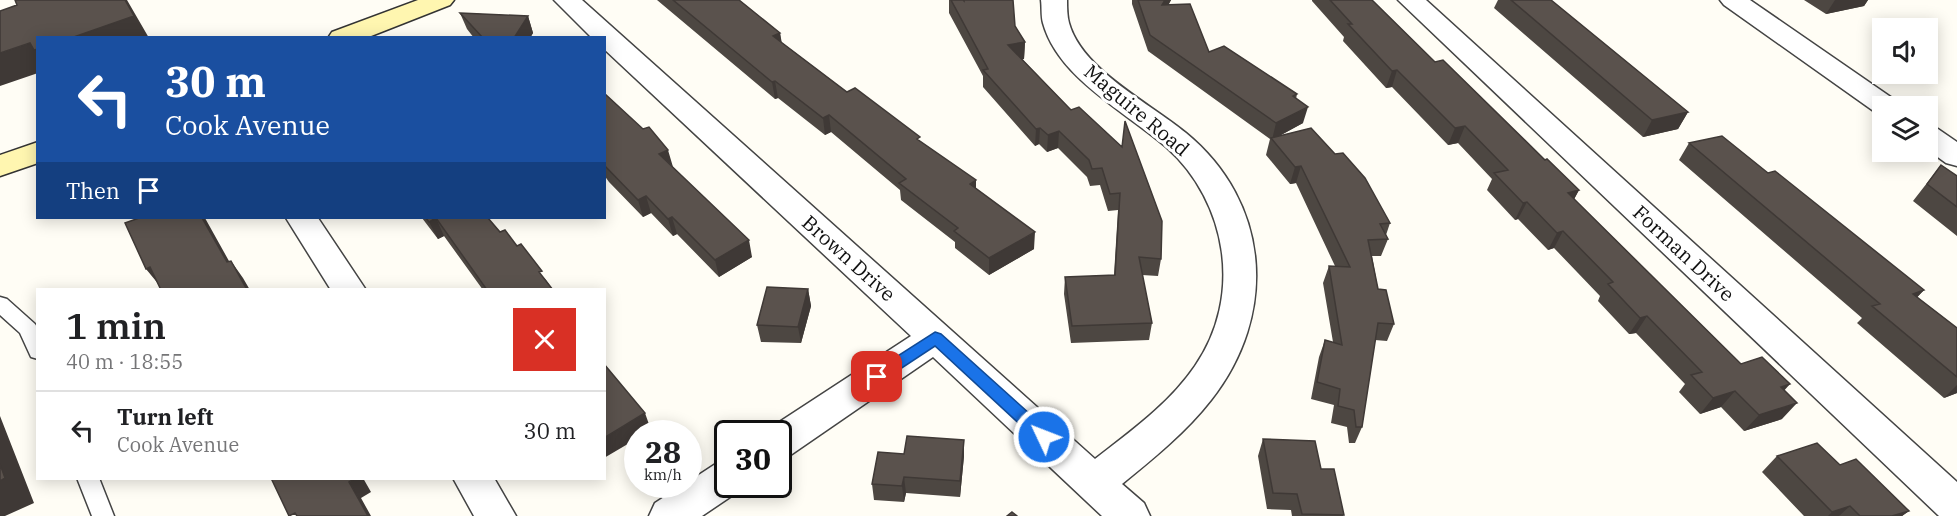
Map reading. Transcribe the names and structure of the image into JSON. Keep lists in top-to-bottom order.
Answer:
{
  "streets": {
    "street": ["Maguire Road", "Forman Drive", "Brown Drive"]
  },
  "crossings": [
    ["Maguire Road", "Brown Drive"]
  ],
  "page": {
    "turn": ["30 m", "Cook Avenue"],
    "then": "Then",
    "heading": ["1 min", "40 m · 18:55"],
    "list": [
      {
        "name": "Turn left",
        "note": "Cook Avenue",
        "value": "30 m"
      }
    ],
    "speed": "28 km/h",
    "limit": "30"
  }
}
